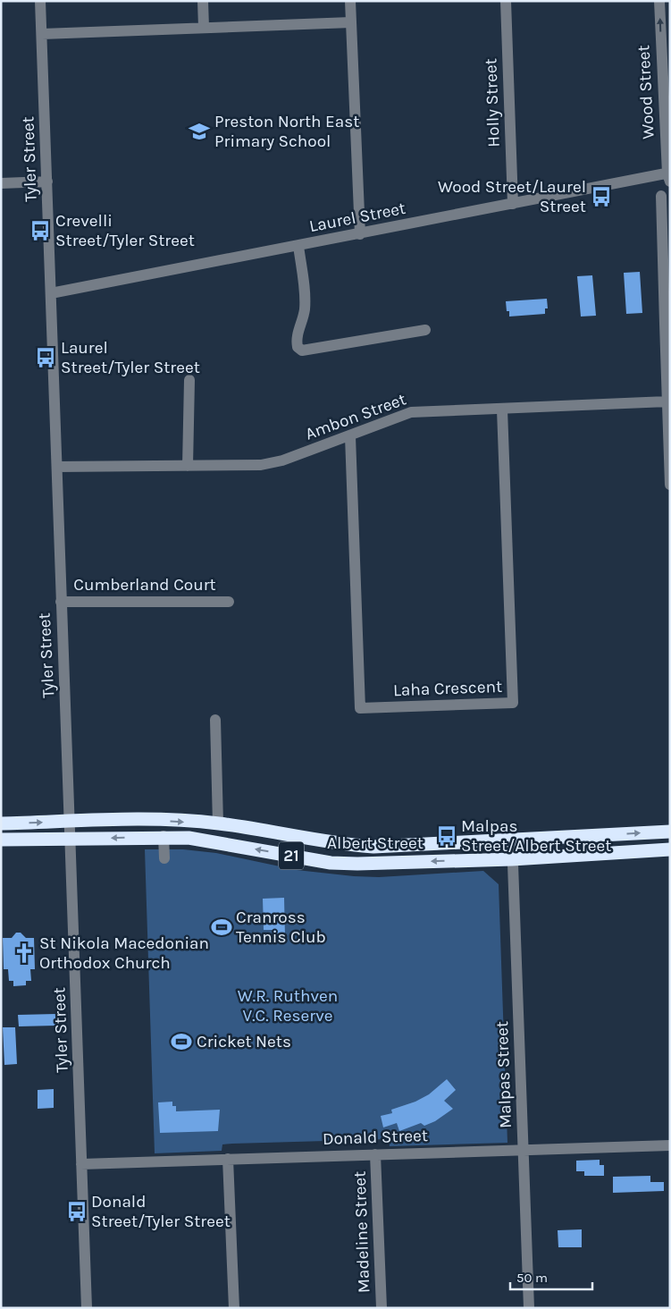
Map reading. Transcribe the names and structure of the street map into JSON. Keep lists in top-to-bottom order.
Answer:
{
  "streets": {
    "highway": ["Albert Street", "21"],
    "street": [
      "Wood Street",
      "Holly Street",
      "Tyler Street",
      "Laurel Street",
      "Ambon Street",
      "Cumberland Court",
      "Laha Crescent",
      "Malpas Street",
      "Donald Street",
      "Madeline Street"
    ]
  },
  "crossings": [
    ["Wood Street", "Laurel Street"],
    ["Holly Street", "Laurel Street"],
    ["Tyler Street", "Laurel Street"],
    ["Tyler Street", "Ambon Street"],
    ["Tyler Street", "Cumberland Court"],
    ["Tyler Street", "Albert Street"],
    ["Tyler Street", "Donald Street"],
    ["Ambon Street", "Laha Crescent"],
    ["Albert Street", "Malpas Street"],
    ["Malpas Street", "Donald Street"],
    ["Donald Street", "Madeline Street"]
  ],
  "parks": ["W.R. Ruthven V.C. Reserve"],
  "places": {
    "school or university": ["Preston North East Primary School"],
    "bus stop": [
      "Wood Street/Laurel Street",
      "Crevelli Street/Tyler Street",
      "Laurel Street/Tyler Street",
      "Malpas Street/Albert Street",
      "Donald Street/Tyler Street"
    ],
    "sports": ["Cranross Tennis Club", "Cricket Nets"],
    "church": ["St Nikola Macedonian Orthodox Church"]
  },
  "scale_bar": "50 m"
}
